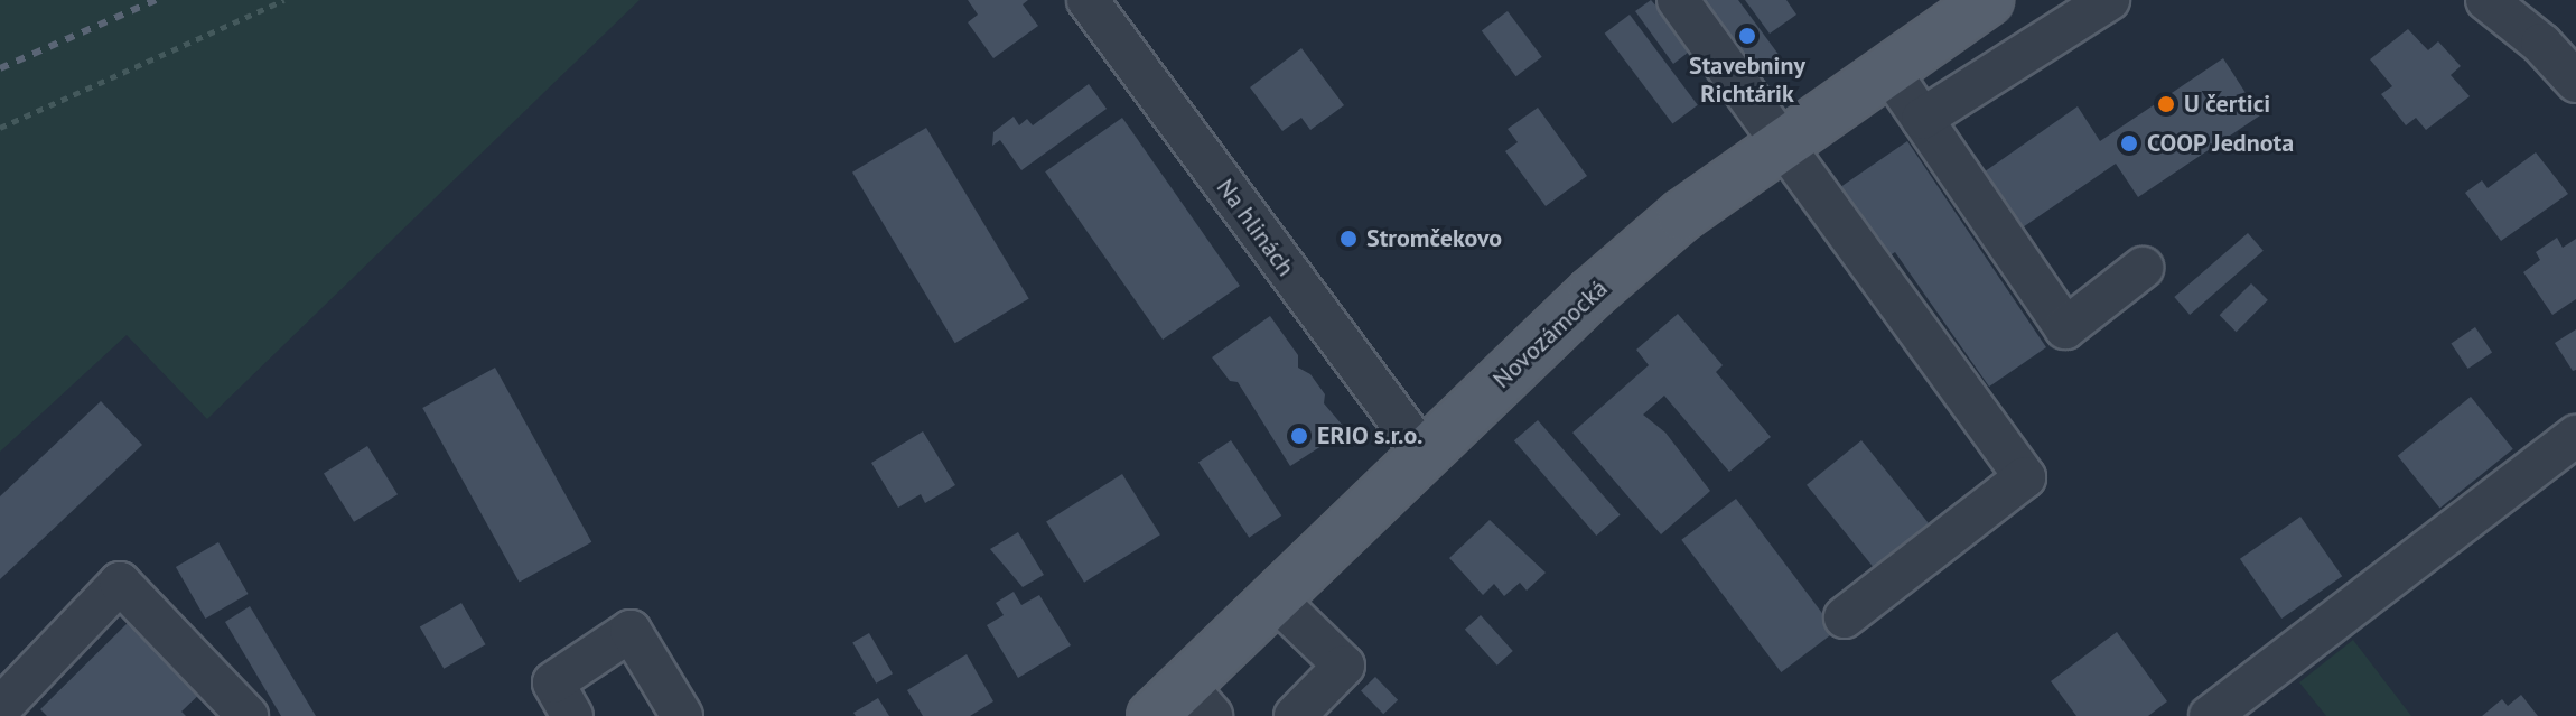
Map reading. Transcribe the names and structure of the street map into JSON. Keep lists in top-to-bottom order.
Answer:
{
  "streets": {
    "main road": ["Novozámocká"],
    "street": ["Na hlinách"]
  },
  "crossings": [
    ["Na hlinách", "Novozámocká"]
  ],
  "places": [
    "Stavebniny Richtárik",
    "U čertici",
    "COOP Jednota",
    "Stromčekovo",
    "ERIO s.r.o."
  ]
}
